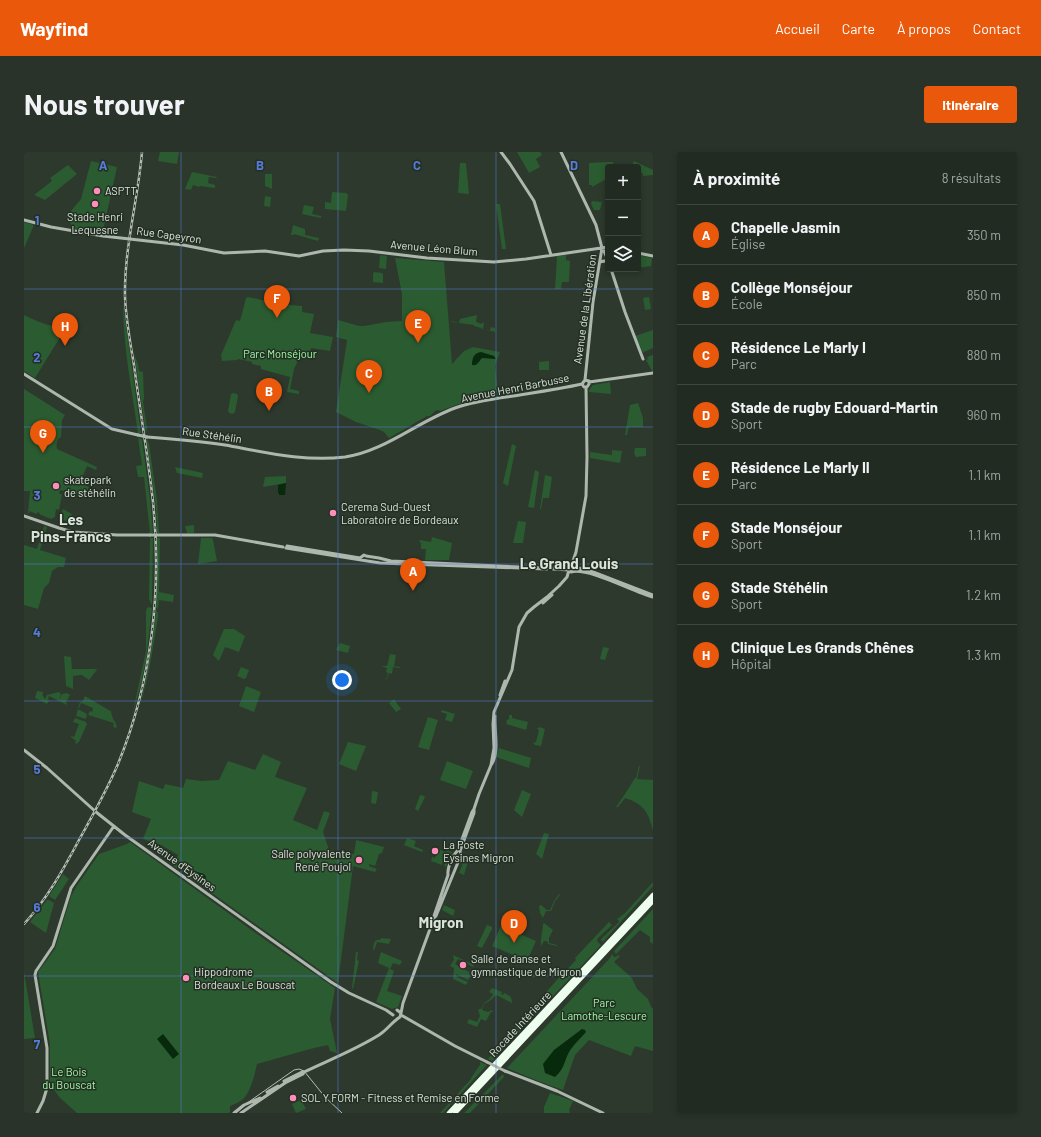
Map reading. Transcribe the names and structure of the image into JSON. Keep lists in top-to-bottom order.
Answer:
{
  "streets": {
    "highway": ["Rocade Intérieure"],
    "street": [
      "Rue Capeyron",
      "Avenue Léon Blum",
      "Avenue de la Libération",
      "Avenue Henri Barbusse",
      "Rue Stéhélin",
      "Avenue d'Eysines"
    ]
  },
  "crossings": [
    ["Rue Capeyron", "Avenue Léon Blum"],
    ["Avenue Léon Blum", "Avenue de la Libération"],
    ["Avenue de la Libération", "Avenue Henri Barbusse"],
    ["Avenue Henri Barbusse", "Rue Stéhélin"]
  ],
  "districts": ["Les Pins-Francs", "Le Grand Louis", "Migron"],
  "parks": ["Parc Monséjour", "Parc Lamothe-Lescure", "Le Bois du Bouscat"],
  "places": [
    "ASPTT",
    "Stade Henri Lequesne",
    "skatepark de stéhélin",
    "Cerema Sud-Ouest Laboratoire de Bordeaux",
    "La Poste Eysines Migron",
    "Salle polyvalente René Poujol",
    "Salle de danse et gymnastique de Migron",
    "Hippodrome Bordeaux Le Bouscat",
    "SOL Y FORM - Fitness et Remise en Forme"
  ],
  "page": {
    "header": "Wayfind",
    "nav": [
      "Accueil",
      "Carte",
      "À propos",
      "Contact"
    ],
    "buttons": "Itinéraire",
    "title": "Nous trouver",
    "heading": ["À proximité", "8 résultats"],
    "map_buttons": ["+", "−"],
    "list": [
      {
        "mark": "A",
        "name": "Chapelle Jasmin",
        "note": "Église",
        "value": "350 m"
      },
      {
        "mark": "B",
        "name": "Collège Monséjour",
        "note": "École",
        "value": "850 m"
      },
      {
        "mark": "C",
        "name": "Résidence Le Marly I",
        "note": "Parc",
        "value": "880 m"
      },
      {
        "mark": "D",
        "name": "Stade de rugby Edouard-Martin",
        "note": "Sport",
        "value": "960 m"
      },
      {
        "mark": "E",
        "name": "Résidence Le Marly II",
        "note": "Parc",
        "value": "1.1 km"
      },
      {
        "mark": "F",
        "name": "Stade Monséjour",
        "note": "Sport",
        "value": "1.1 km"
      },
      {
        "mark": "G",
        "name": "Stade Stéhélin",
        "note": "Sport",
        "value": "1.2 km"
      },
      {
        "mark": "H",
        "name": "Clinique Les Grands Chênes",
        "note": "Hôpital",
        "value": "1.3 km"
      }
    ],
    "pins": [
      "F",
      "E",
      "H",
      "C",
      "B",
      "G",
      "A",
      "D"
    ]
  },
  "grid": {
    "columns": [
      "A",
      "B",
      "C",
      "D"
    ],
    "rows": [
      "1",
      "2",
      "3",
      "4",
      "5",
      "6",
      "7"
    ]
  }
}
